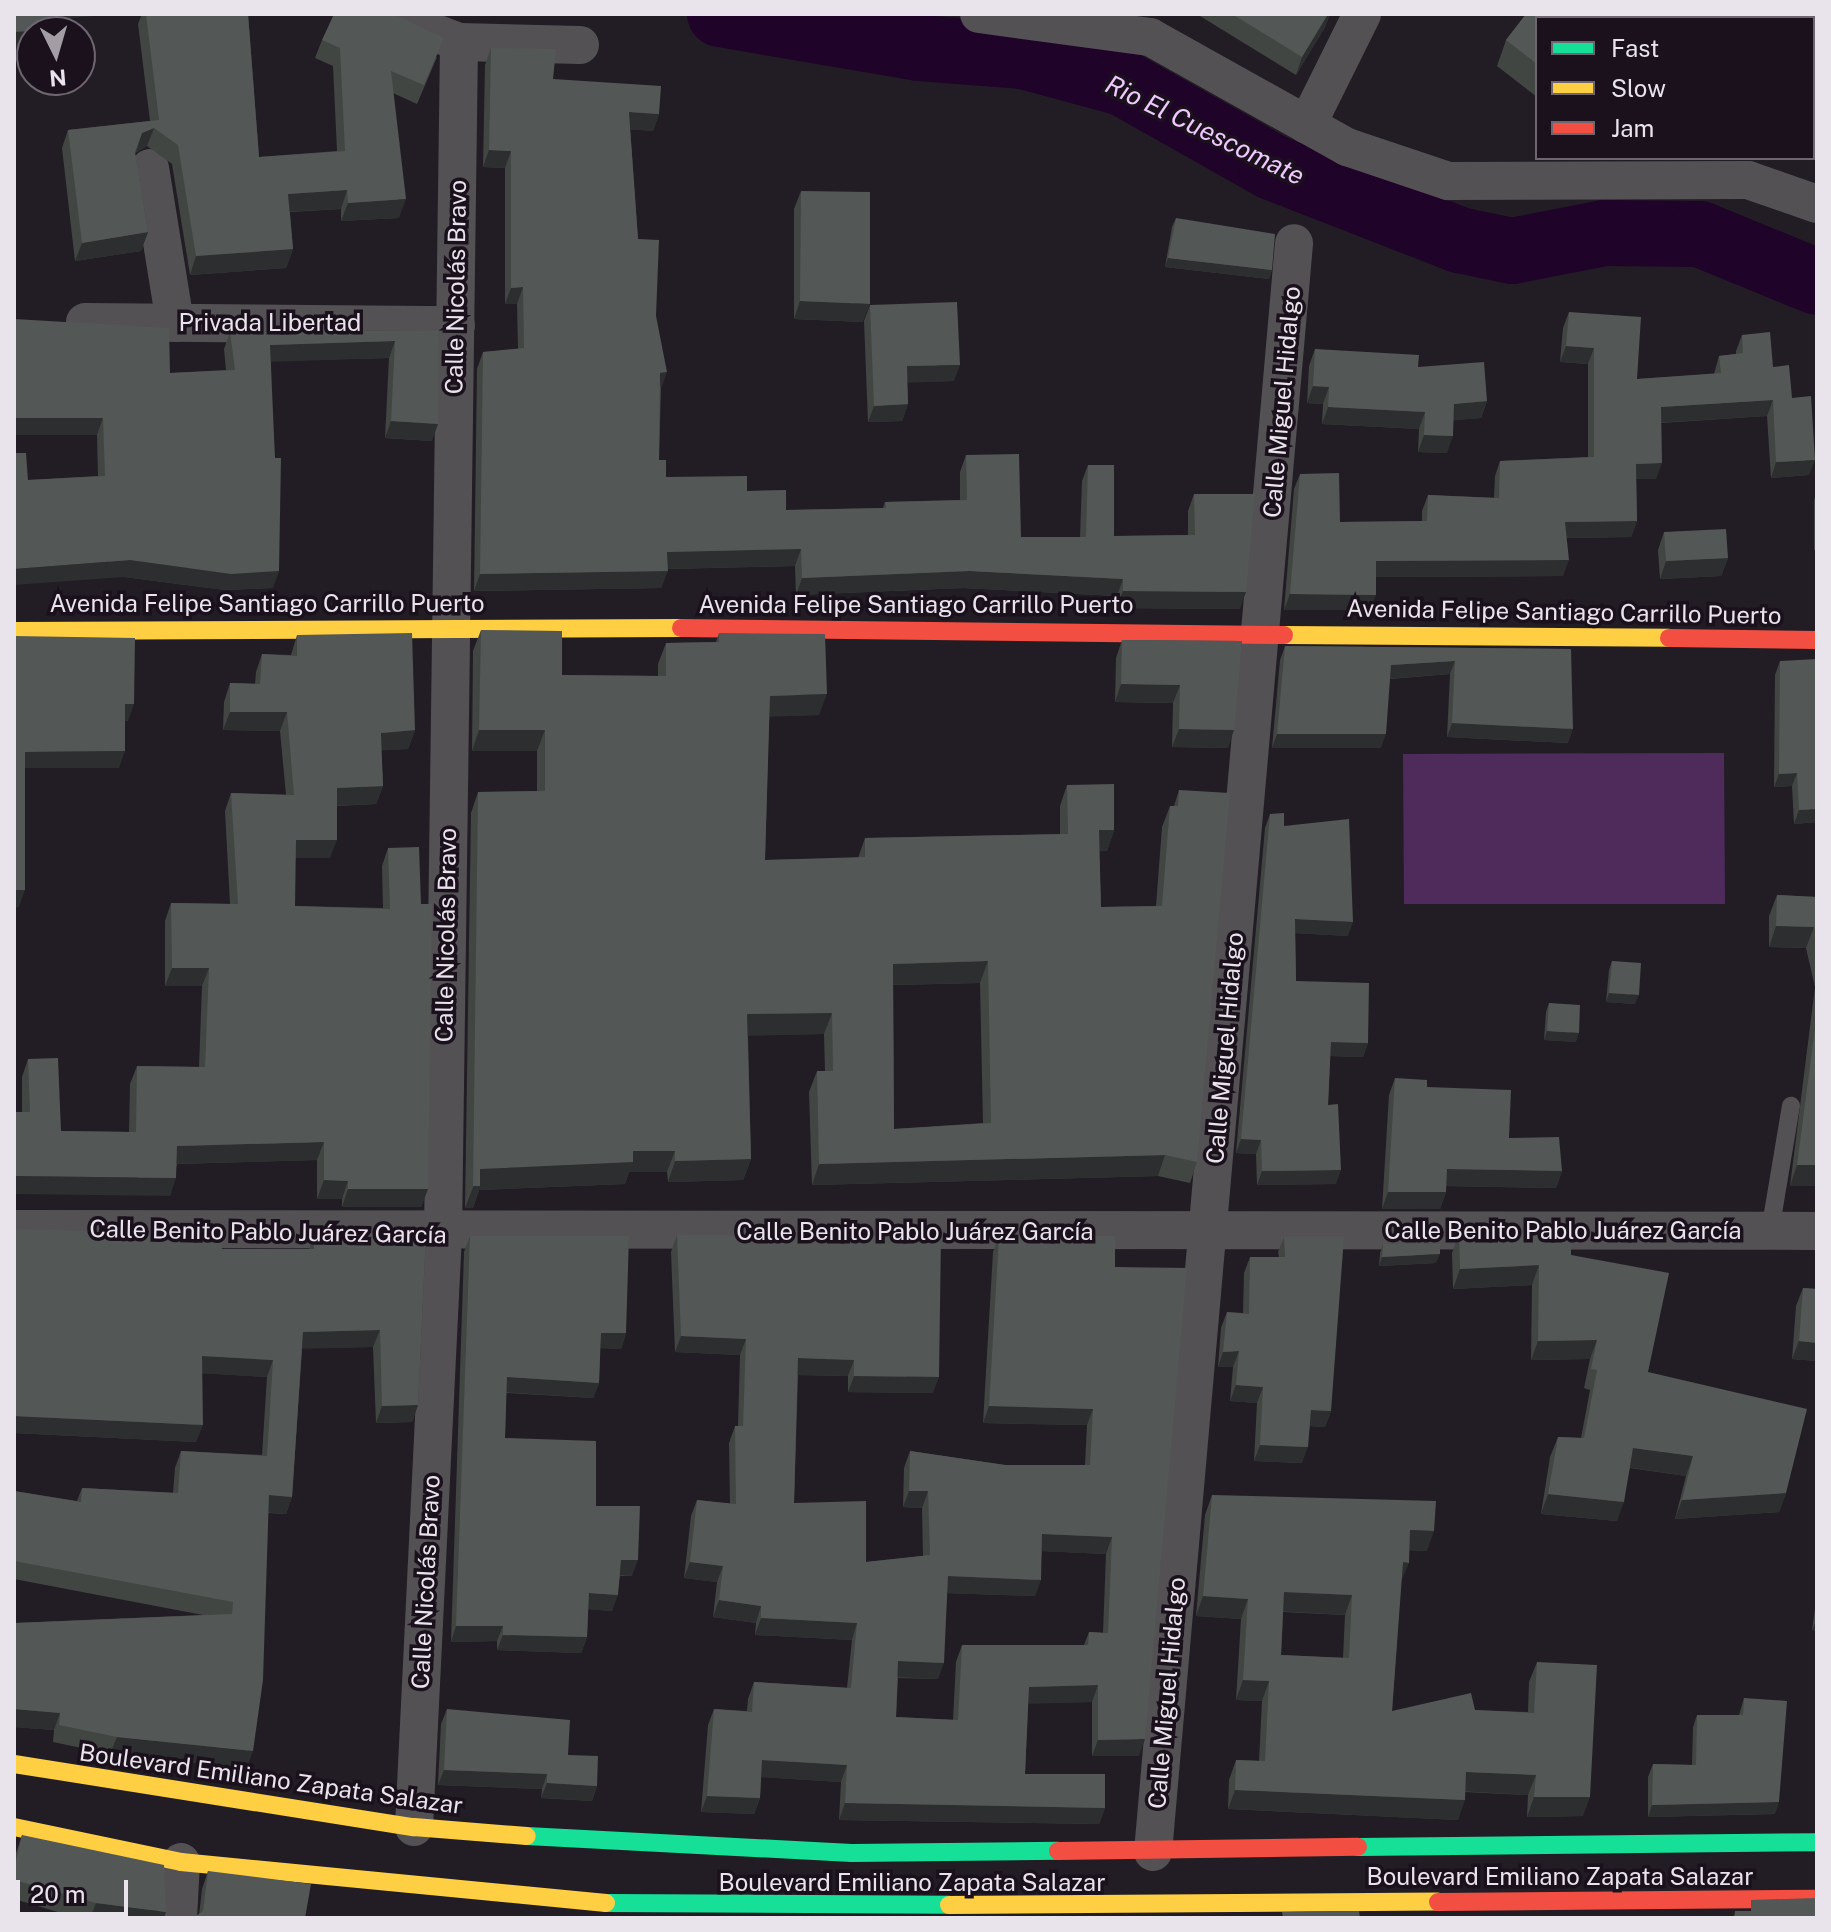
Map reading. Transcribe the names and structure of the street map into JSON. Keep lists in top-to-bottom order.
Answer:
{
  "streets": {
    "main road": ["Avenida Felipe Santiago Carrillo Puerto", "Boulevard Emiliano Zapata Salazar"],
    "street": [
      "Calle Nicolás Bravo",
      "Privada Libertad",
      "Calle Miguel Hidalgo",
      "Calle Benito Pablo Juárez García"
    ]
  },
  "crossings": [
    ["Calle Nicolás Bravo", "Privada Libertad"],
    ["Calle Nicolás Bravo", "Avenida Felipe Santiago Carrillo Puerto"],
    ["Calle Nicolás Bravo", "Calle Benito Pablo Juárez García"],
    ["Calle Nicolás Bravo", "Boulevard Emiliano Zapata Salazar"],
    ["Calle Miguel Hidalgo", "Avenida Felipe Santiago Carrillo Puerto"],
    ["Calle Miguel Hidalgo", "Calle Benito Pablo Juárez García"],
    ["Calle Miguel Hidalgo", "Boulevard Emiliano Zapata Salazar"]
  ],
  "water": ["Rio El Cuescomate"],
  "legend": ["Fast", "Slow", "Jam"],
  "scale_bar": "20 m",
  "north": "bottom"
}
